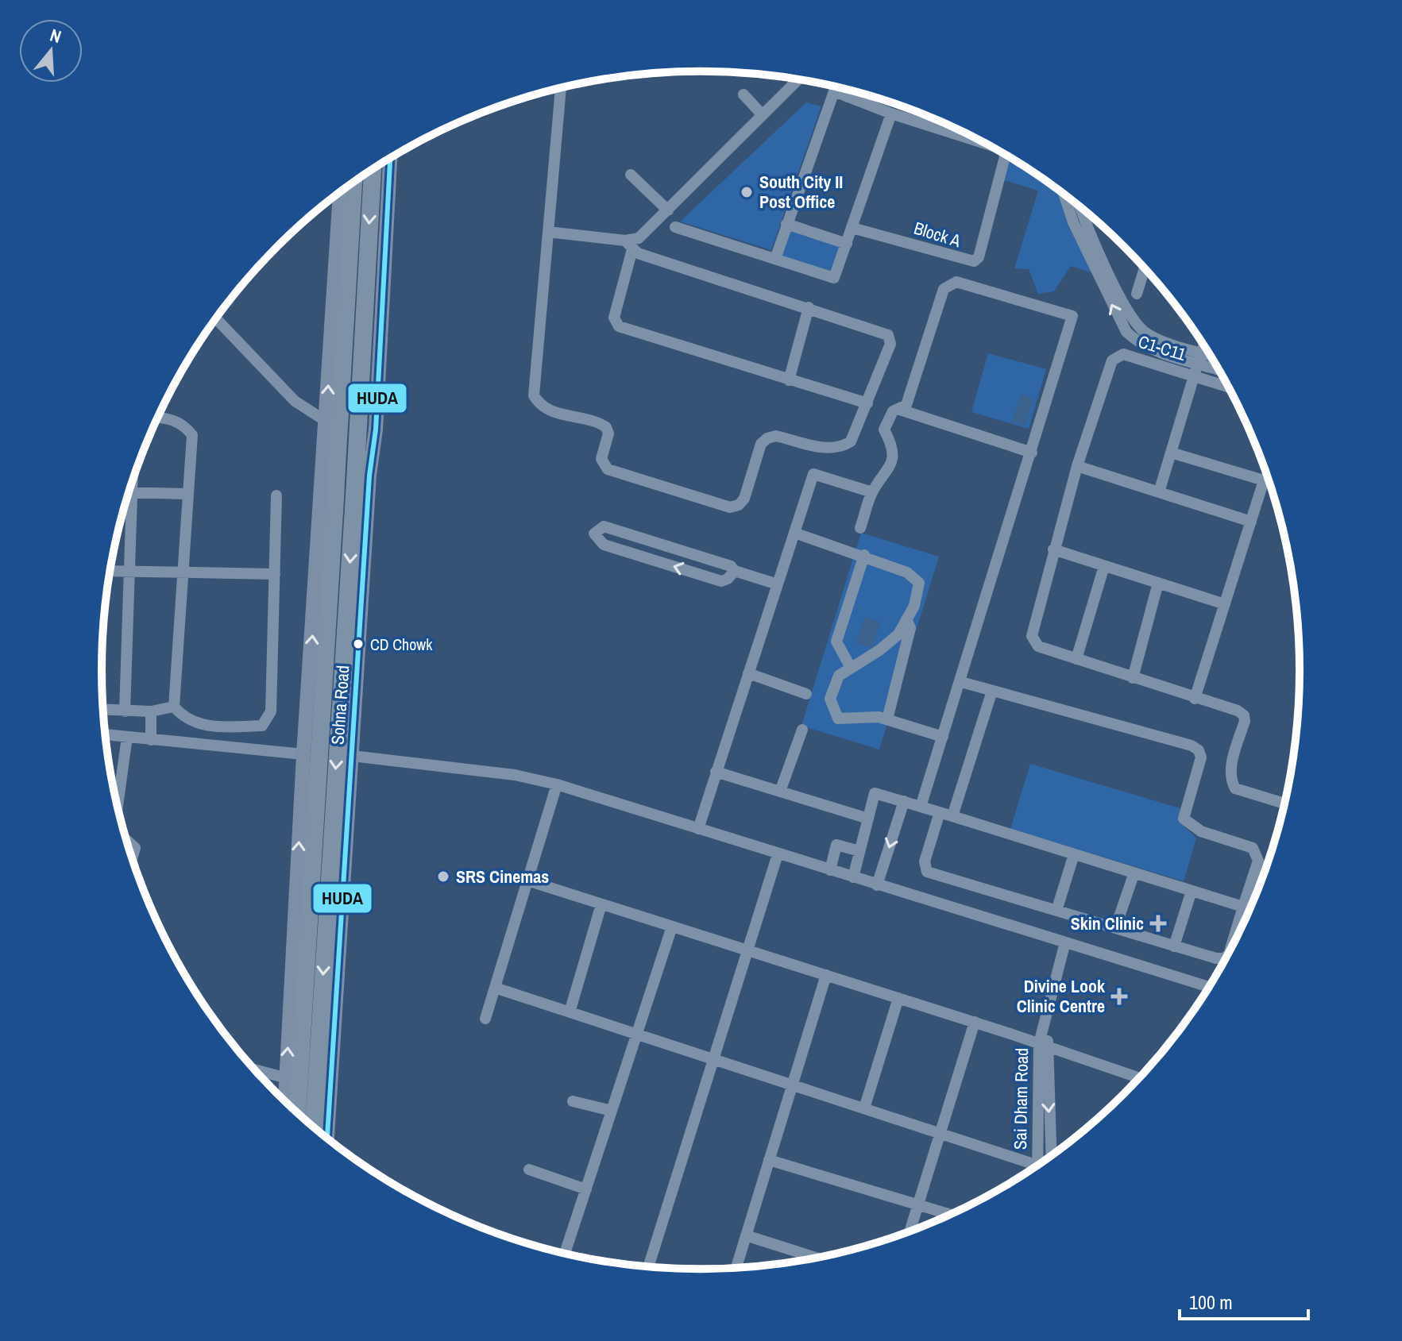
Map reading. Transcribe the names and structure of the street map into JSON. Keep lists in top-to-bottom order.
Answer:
{
  "streets": {
    "highway": ["Sohna Road"],
    "street": ["Block A", "C1-C11", "Sai Dham Road"]
  },
  "places": {
    "other": ["South City II Post Office", "CD Chowk", "SRS Cinemas"],
    "health": ["Skin Clinic", "Divine Look Clinic Centre"]
  },
  "lines": ["transit line HUDA"],
  "scale_bar": "100 m",
  "north": "top"
}
